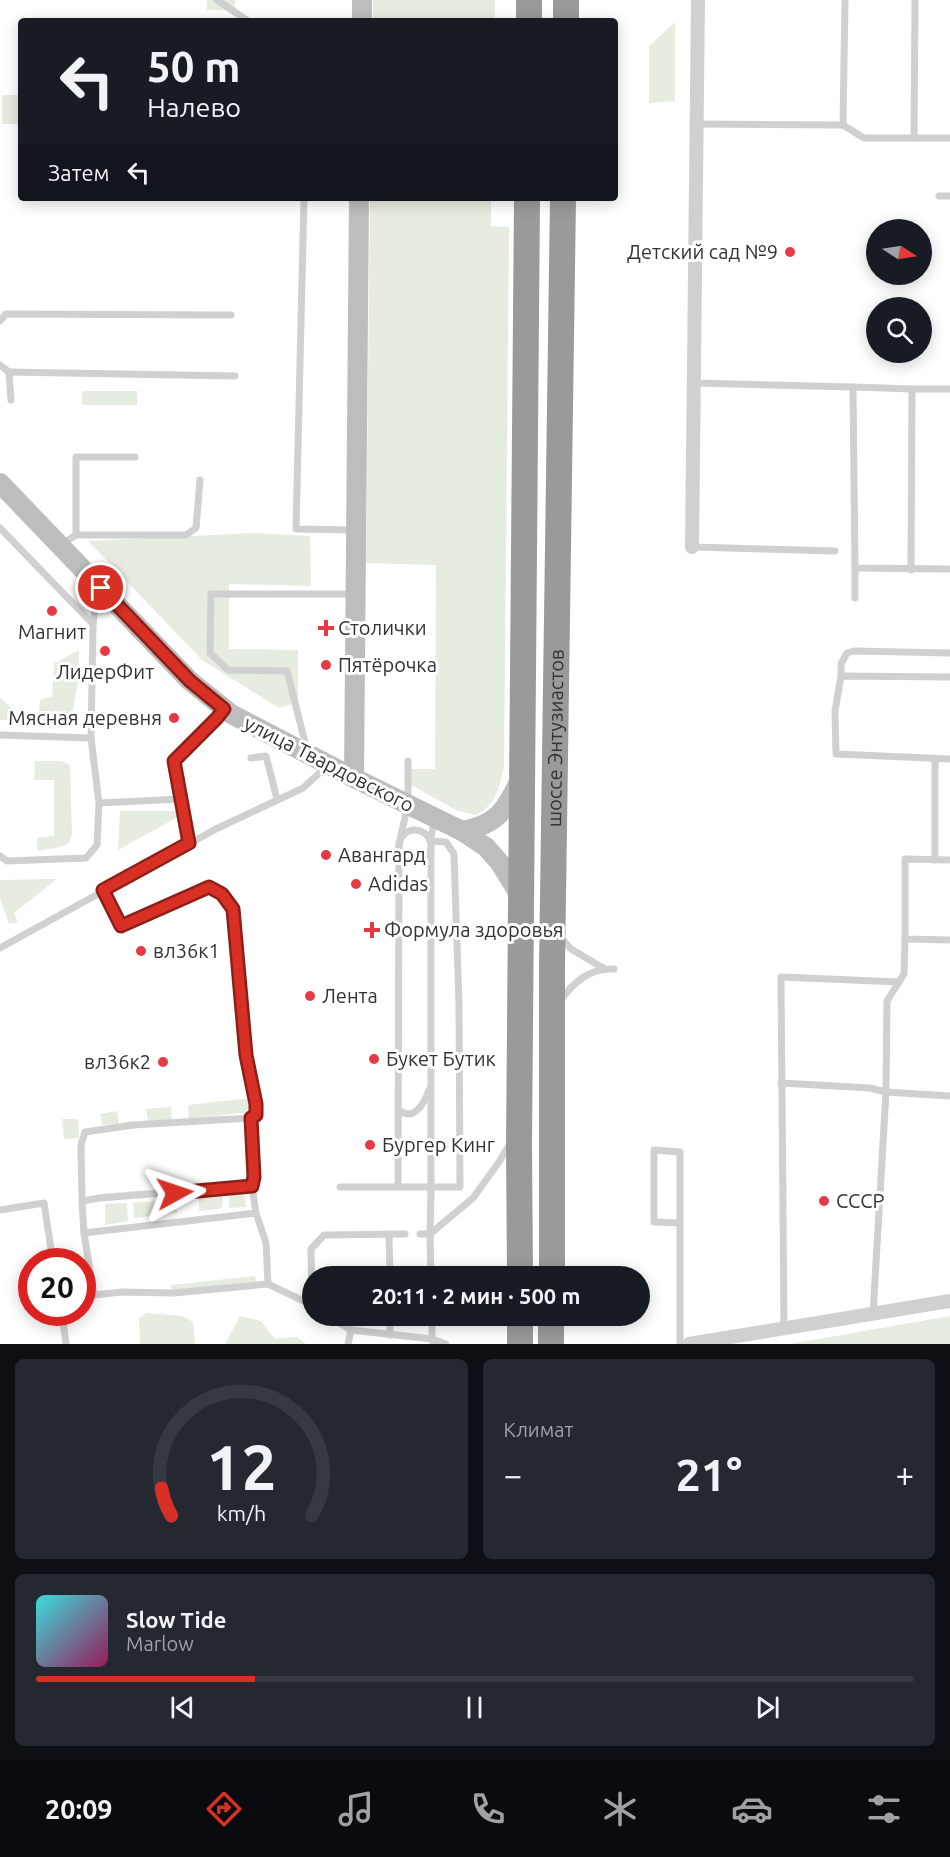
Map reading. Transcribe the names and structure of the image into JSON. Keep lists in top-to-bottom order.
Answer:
{
  "streets": {
    "highway": ["шоссе Энтузиастов"],
    "street": ["улица Твардовского"]
  },
  "crossings": [
    ["шоссе Энтузиастов", "улица Твардовского"]
  ],
  "places": {
    "other": [
      "Детский сад №9",
      "Магнит",
      "ЛидерФит",
      "Пятёрочка",
      "Мясная деревня",
      "Авангард",
      "Adidas",
      "вл36к1",
      "Лента",
      "Букет Бутик",
      "вл36к2",
      "Бургер Кинг",
      "СССР"
    ],
    "health": ["Столички", "Формула здоровья"]
  },
  "north": "right",
  "page": {
    "turn": ["50 m", "Налево"],
    "then": "Затем",
    "limit": "20",
    "trip": "20:11 · 2 мин · 500 m",
    "tile": "Климат",
    "heat": ["−", "21°", "+"],
    "song": ["Slow Tide", "Marlow"],
    "tabs": "20:09",
    "gauge": ["12", "km/h"]
  }
}
